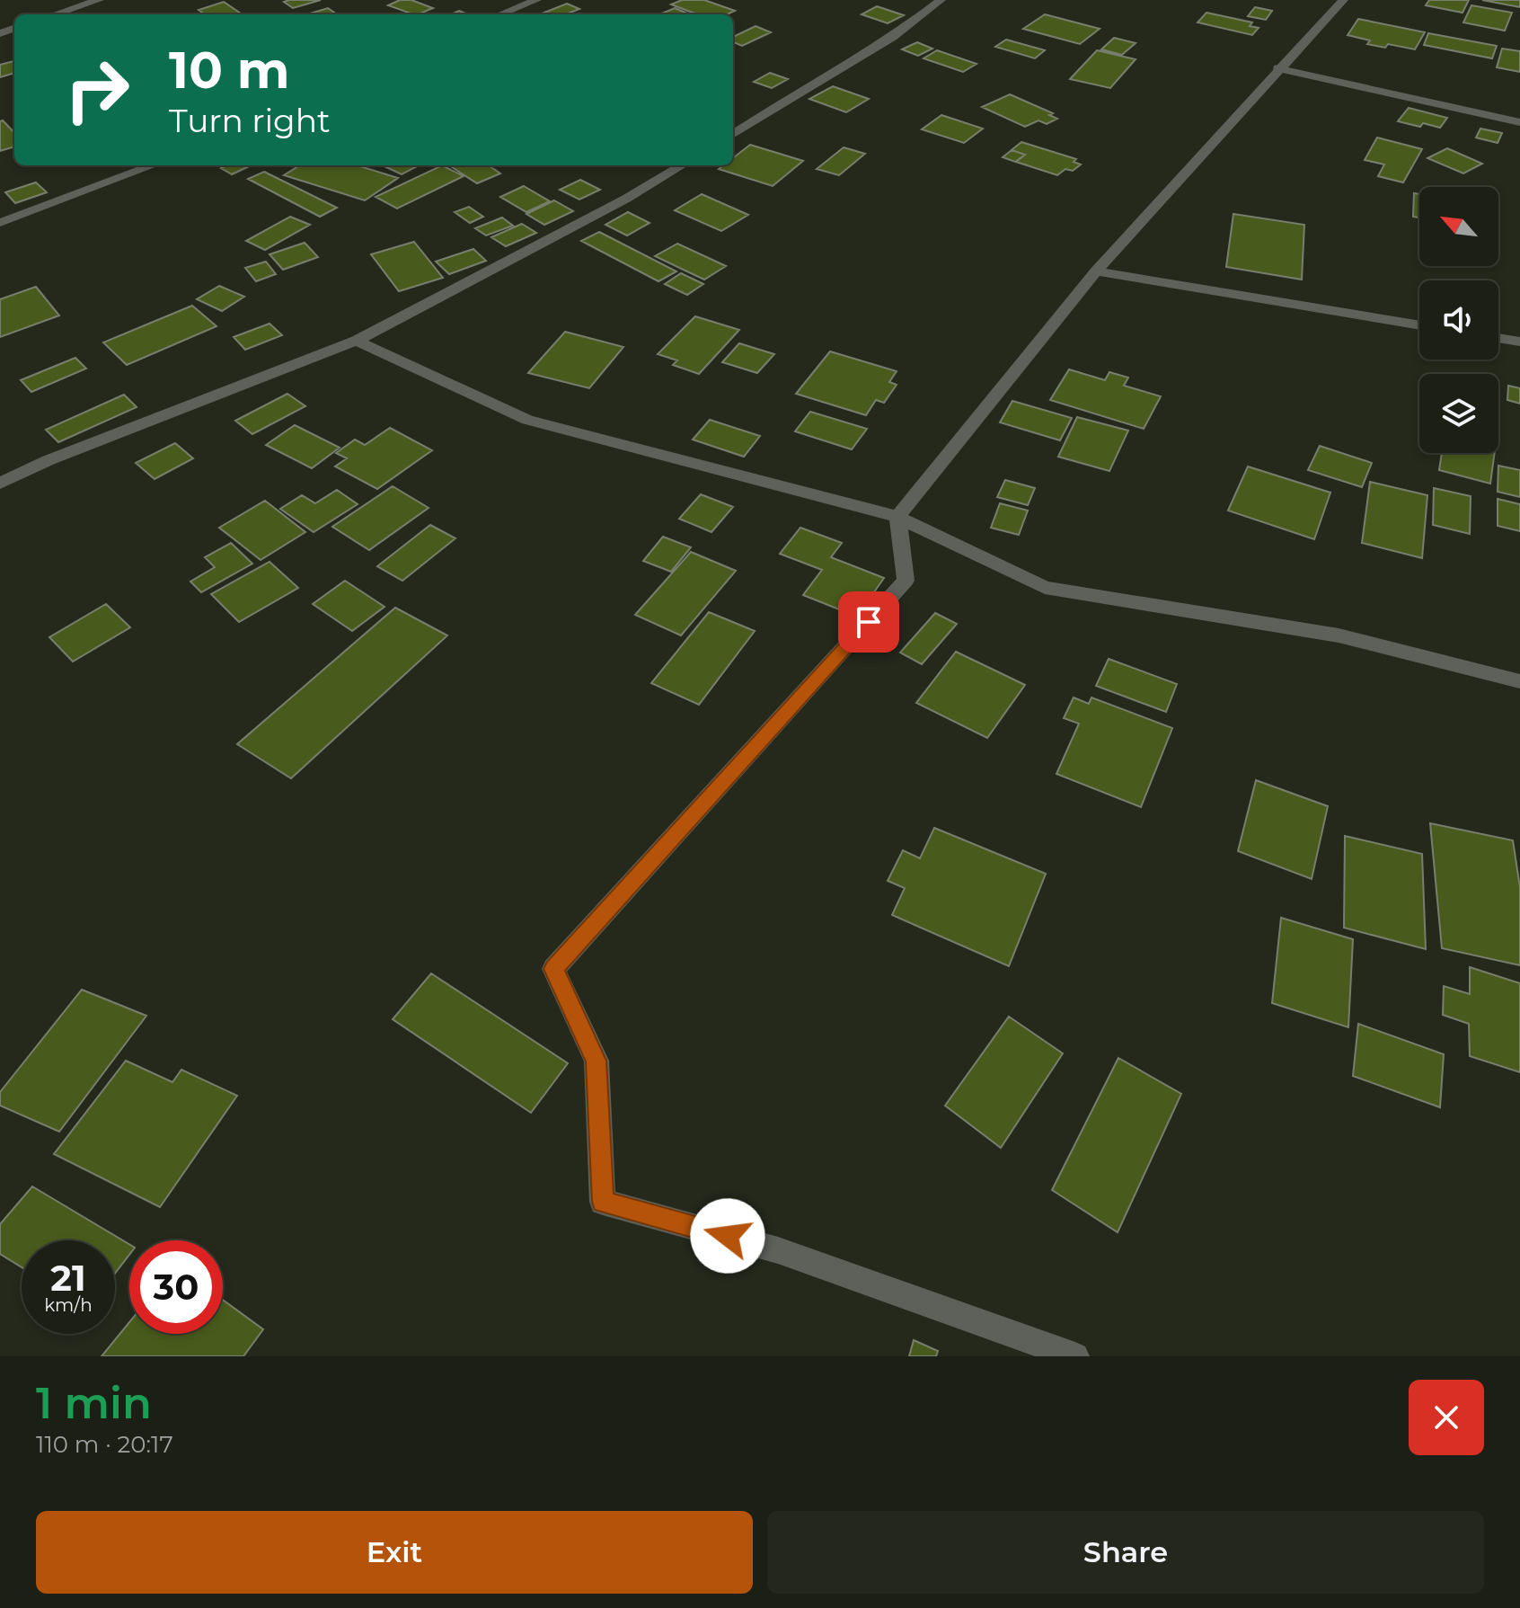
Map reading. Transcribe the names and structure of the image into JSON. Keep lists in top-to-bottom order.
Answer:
{
  "north": "top left",
  "page": {
    "turn": ["10 m", "Turn right"],
    "speed": "21 km/h",
    "limit": "30",
    "heading": ["1 min", "110 m · 20:17"],
    "buttons": ["Exit", "Share"]
  }
}
